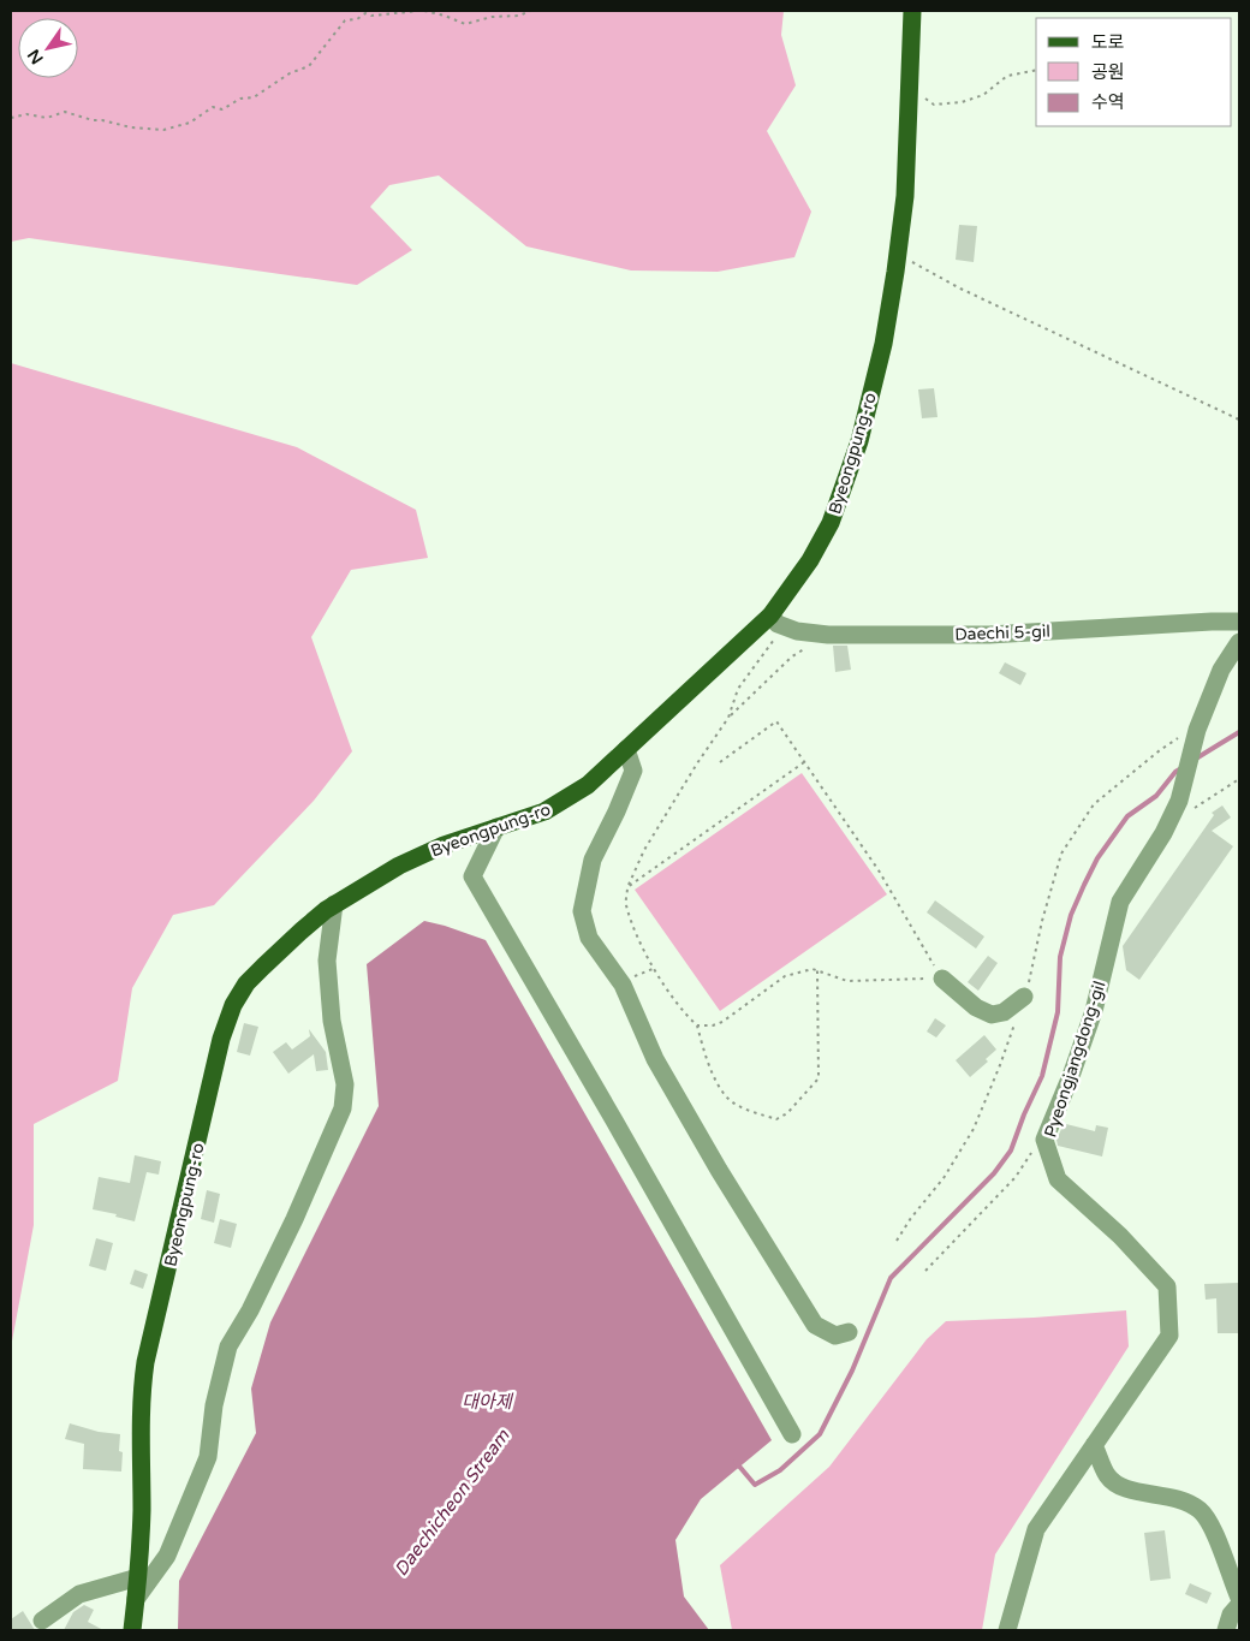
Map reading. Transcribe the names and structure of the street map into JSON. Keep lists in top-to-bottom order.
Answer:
{
  "streets": {
    "main road": ["Byeongpung-ro"],
    "street": ["Daechi 5-gil", "Pyeongjangdong-gil"]
  },
  "crossings": [
    ["Byeongpung-ro", "Daechi 5-gil"]
  ],
  "water": ["대아제", "Daechicheon Stream"],
  "legend": ["도로", "공원", "수역"],
  "north": "bottom left"
}
